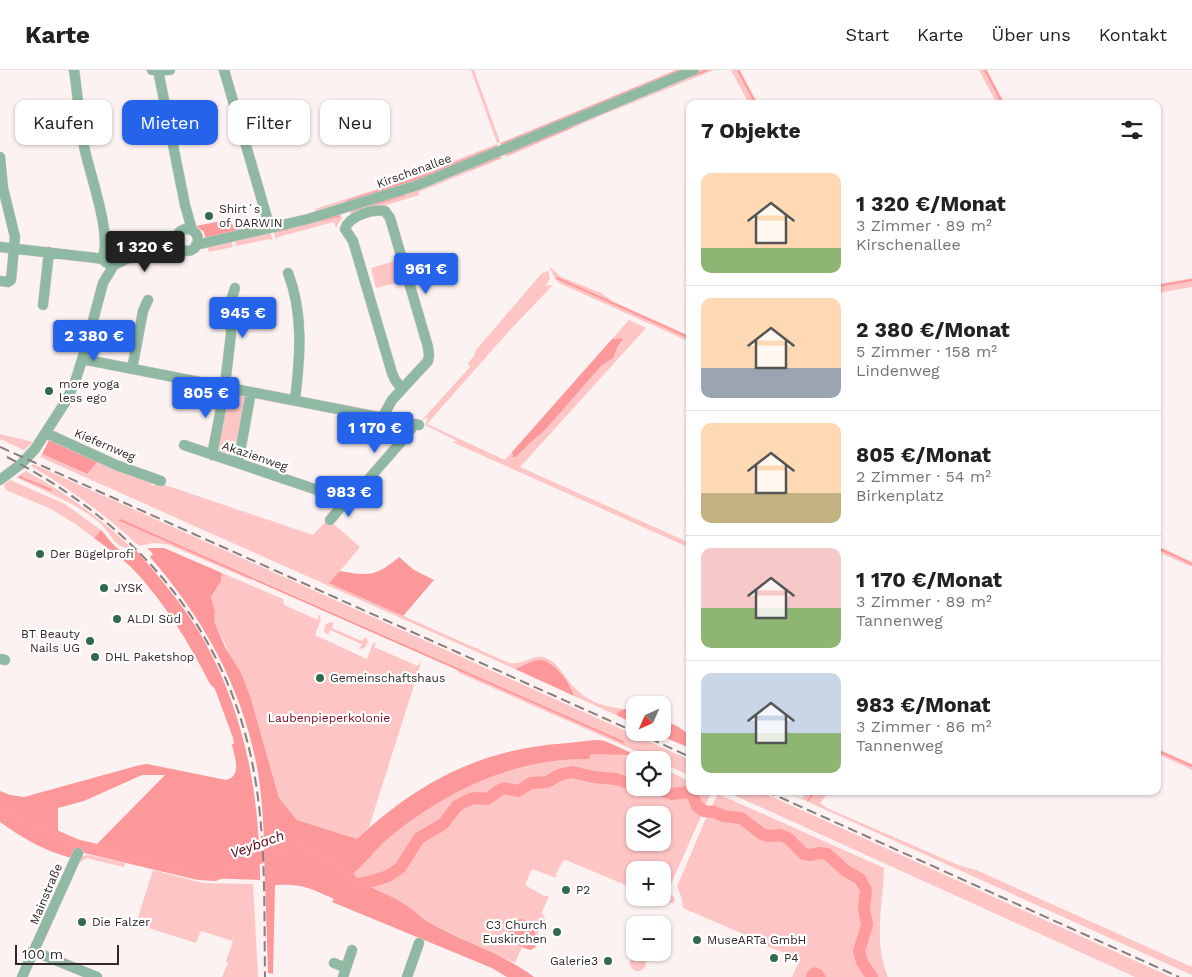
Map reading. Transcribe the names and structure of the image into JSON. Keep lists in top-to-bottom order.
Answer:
{
  "streets": {
    "street": [
      "Kirschenallee",
      "Kiefernweg",
      "Akazienweg",
      "Mainstraße"
    ]
  },
  "water": ["Veybach"],
  "parks": ["Laubenpieperkolonie"],
  "places": [
    "Shirt´s of DARWIN",
    "more yoga less ego",
    "Der Bügelprofi",
    "JYSK",
    "ALDI Süd",
    "BT Beauty Nails UG",
    "DHL Paketshop",
    "Gemeinschaftshaus",
    "P2",
    "Die Falzer",
    "C3 Church Euskirchen",
    "MuseARTa GmbH",
    "P4",
    "Galerie3"
  ],
  "scale_bar": "100 m",
  "north": "bottom left",
  "page": {
    "header": "Karte",
    "nav": [
      "Start",
      "Karte",
      "Über uns",
      "Kontakt"
    ],
    "chip": [
      "Kaufen",
      "Mieten",
      "Filter",
      "Neu"
    ],
    "heading": "7 Objekte",
    "list": [
      {
        "name": "1 320 €/Monat",
        "note": "3 Zimmer · 89 m² · Kirschenallee"
      },
      {
        "name": "2 380 €/Monat",
        "note": "5 Zimmer · 158 m² · Lindenweg"
      },
      {
        "name": "805 €/Monat",
        "note": "2 Zimmer · 54 m² · Birkenplatz"
      },
      {
        "name": "1 170 €/Monat",
        "note": "3 Zimmer · 89 m² · Tannenweg"
      },
      {
        "name": "983 €/Monat",
        "note": "3 Zimmer · 86 m² · Tannenweg"
      }
    ],
    "price": [
      "1 320 €",
      "961 €",
      "945 €",
      "2 380 €",
      "805 €",
      "1 170 €",
      "983 €"
    ],
    "map_buttons": ["+", "−"],
    "scale": "100 m"
  }
}
